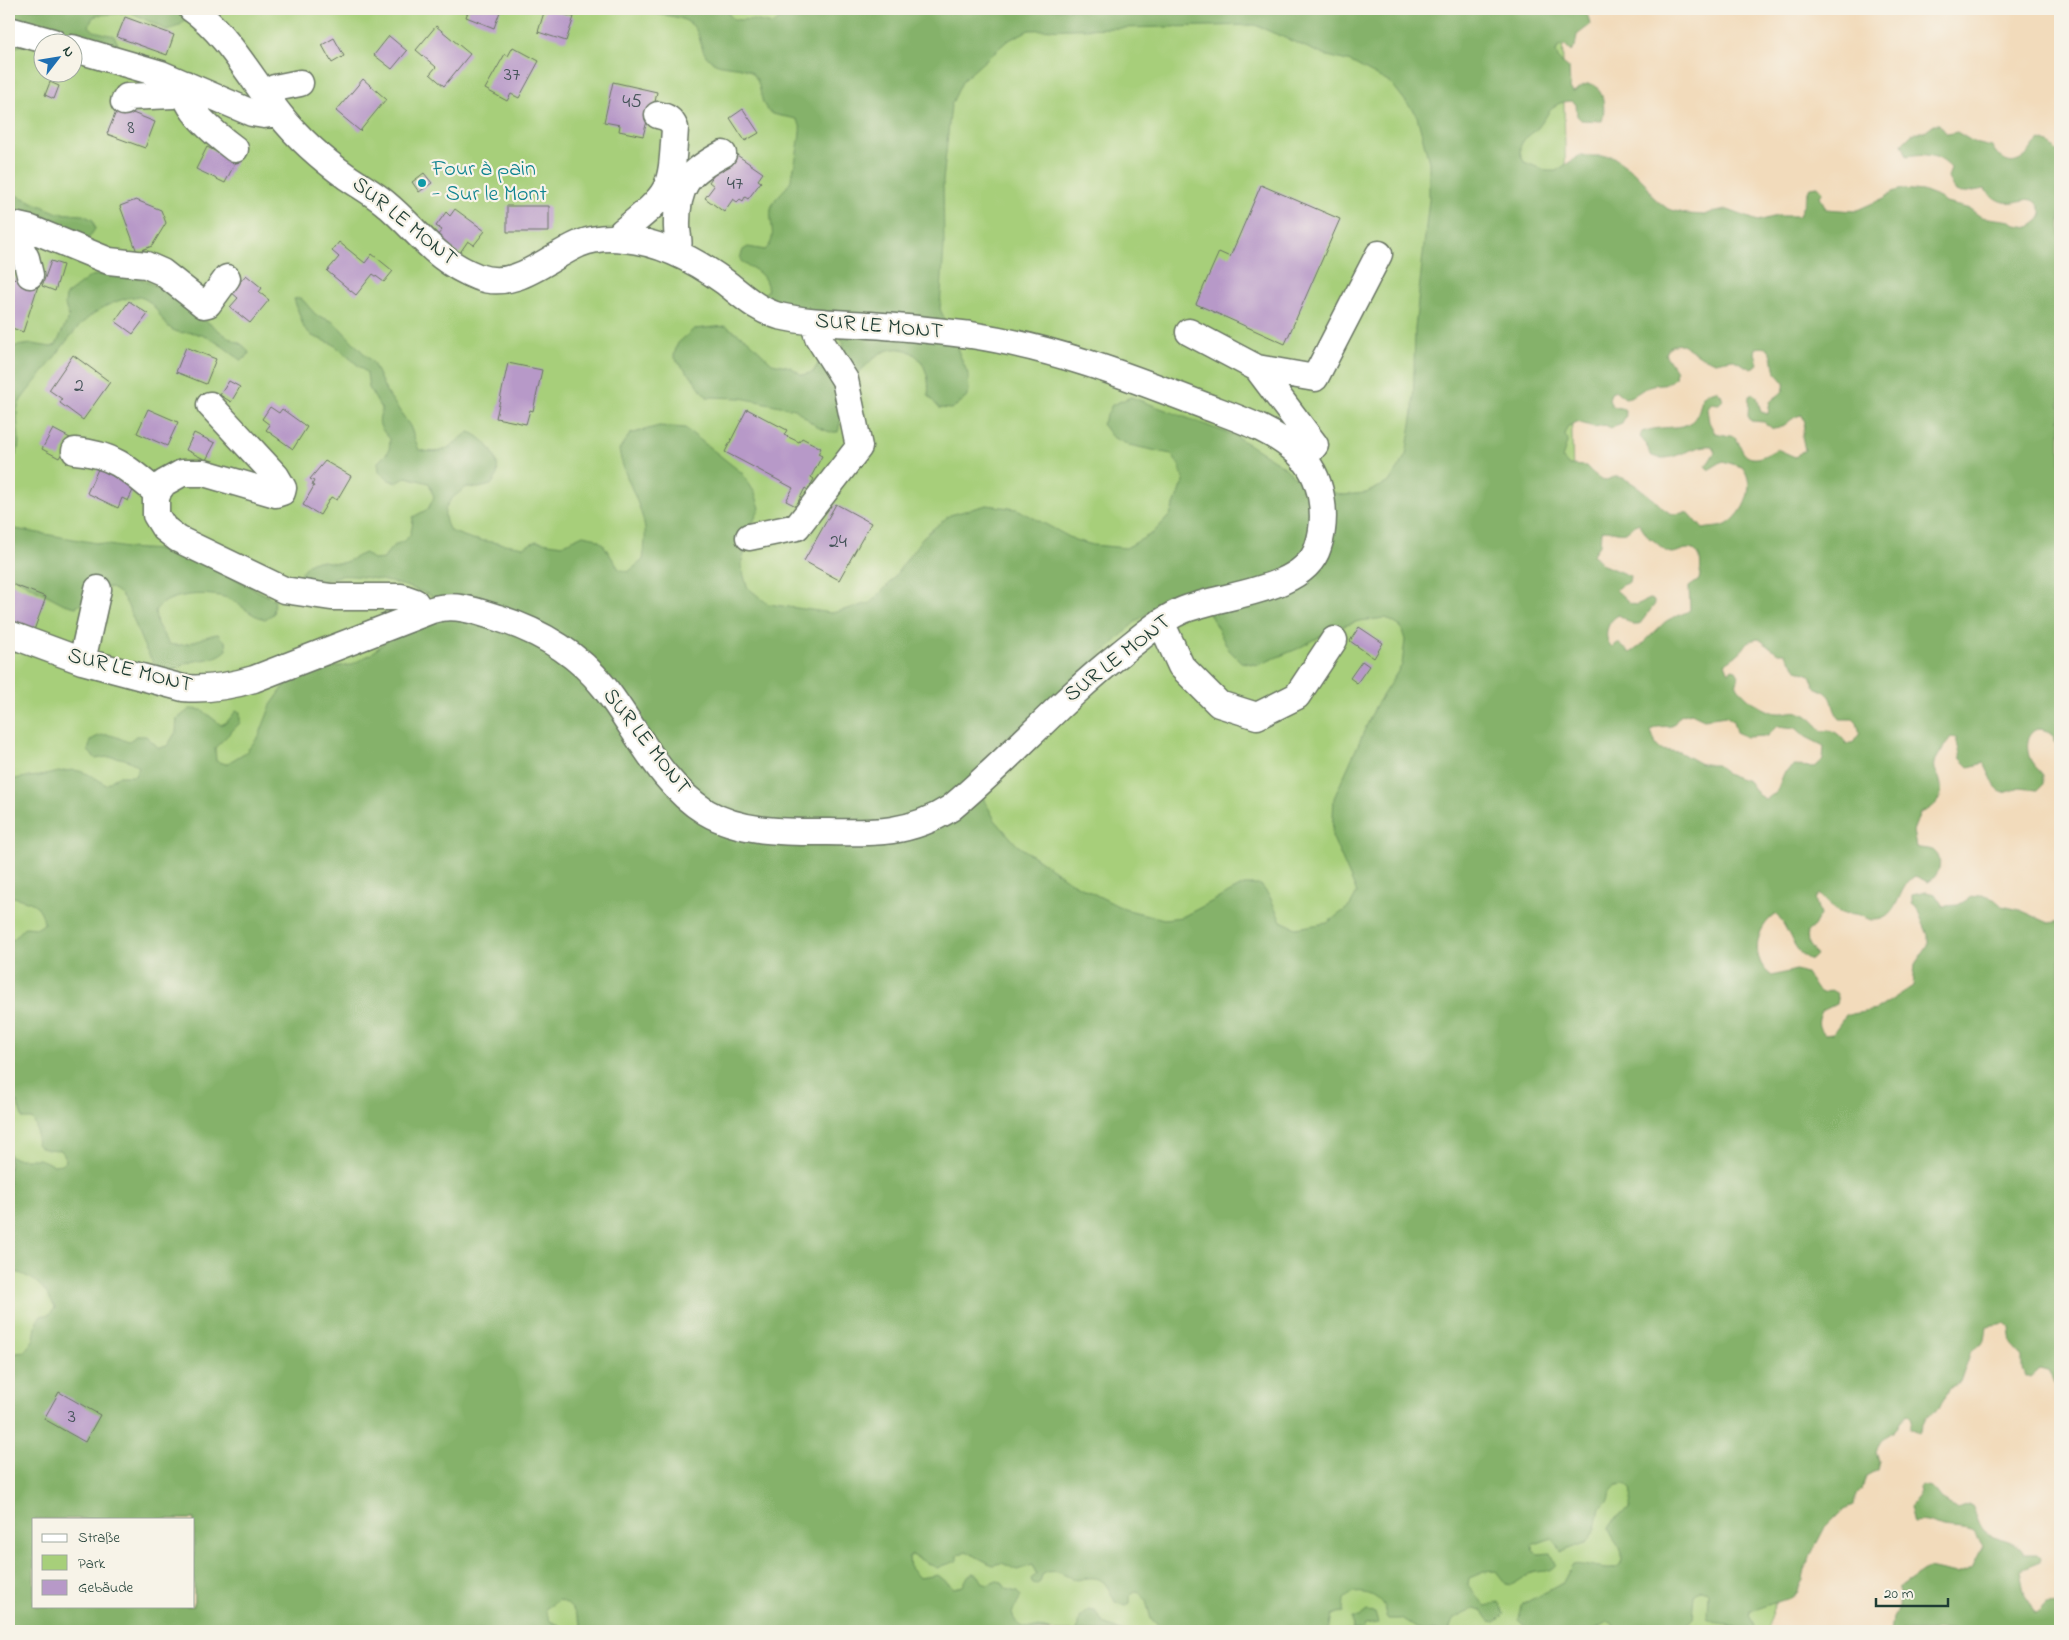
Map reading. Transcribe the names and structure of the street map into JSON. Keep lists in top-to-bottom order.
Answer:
{
  "streets": {
    "street": ["SUR LE MONT"]
  },
  "places": ["Four à pain - Sur le Mont"],
  "house_numbers": [
    "37",
    "45",
    "8",
    "47",
    "2",
    "24",
    "3"
  ],
  "legend": ["Straße", "Park", "Gebäude"],
  "scale_bar": "20 m",
  "north": "top right"
}
